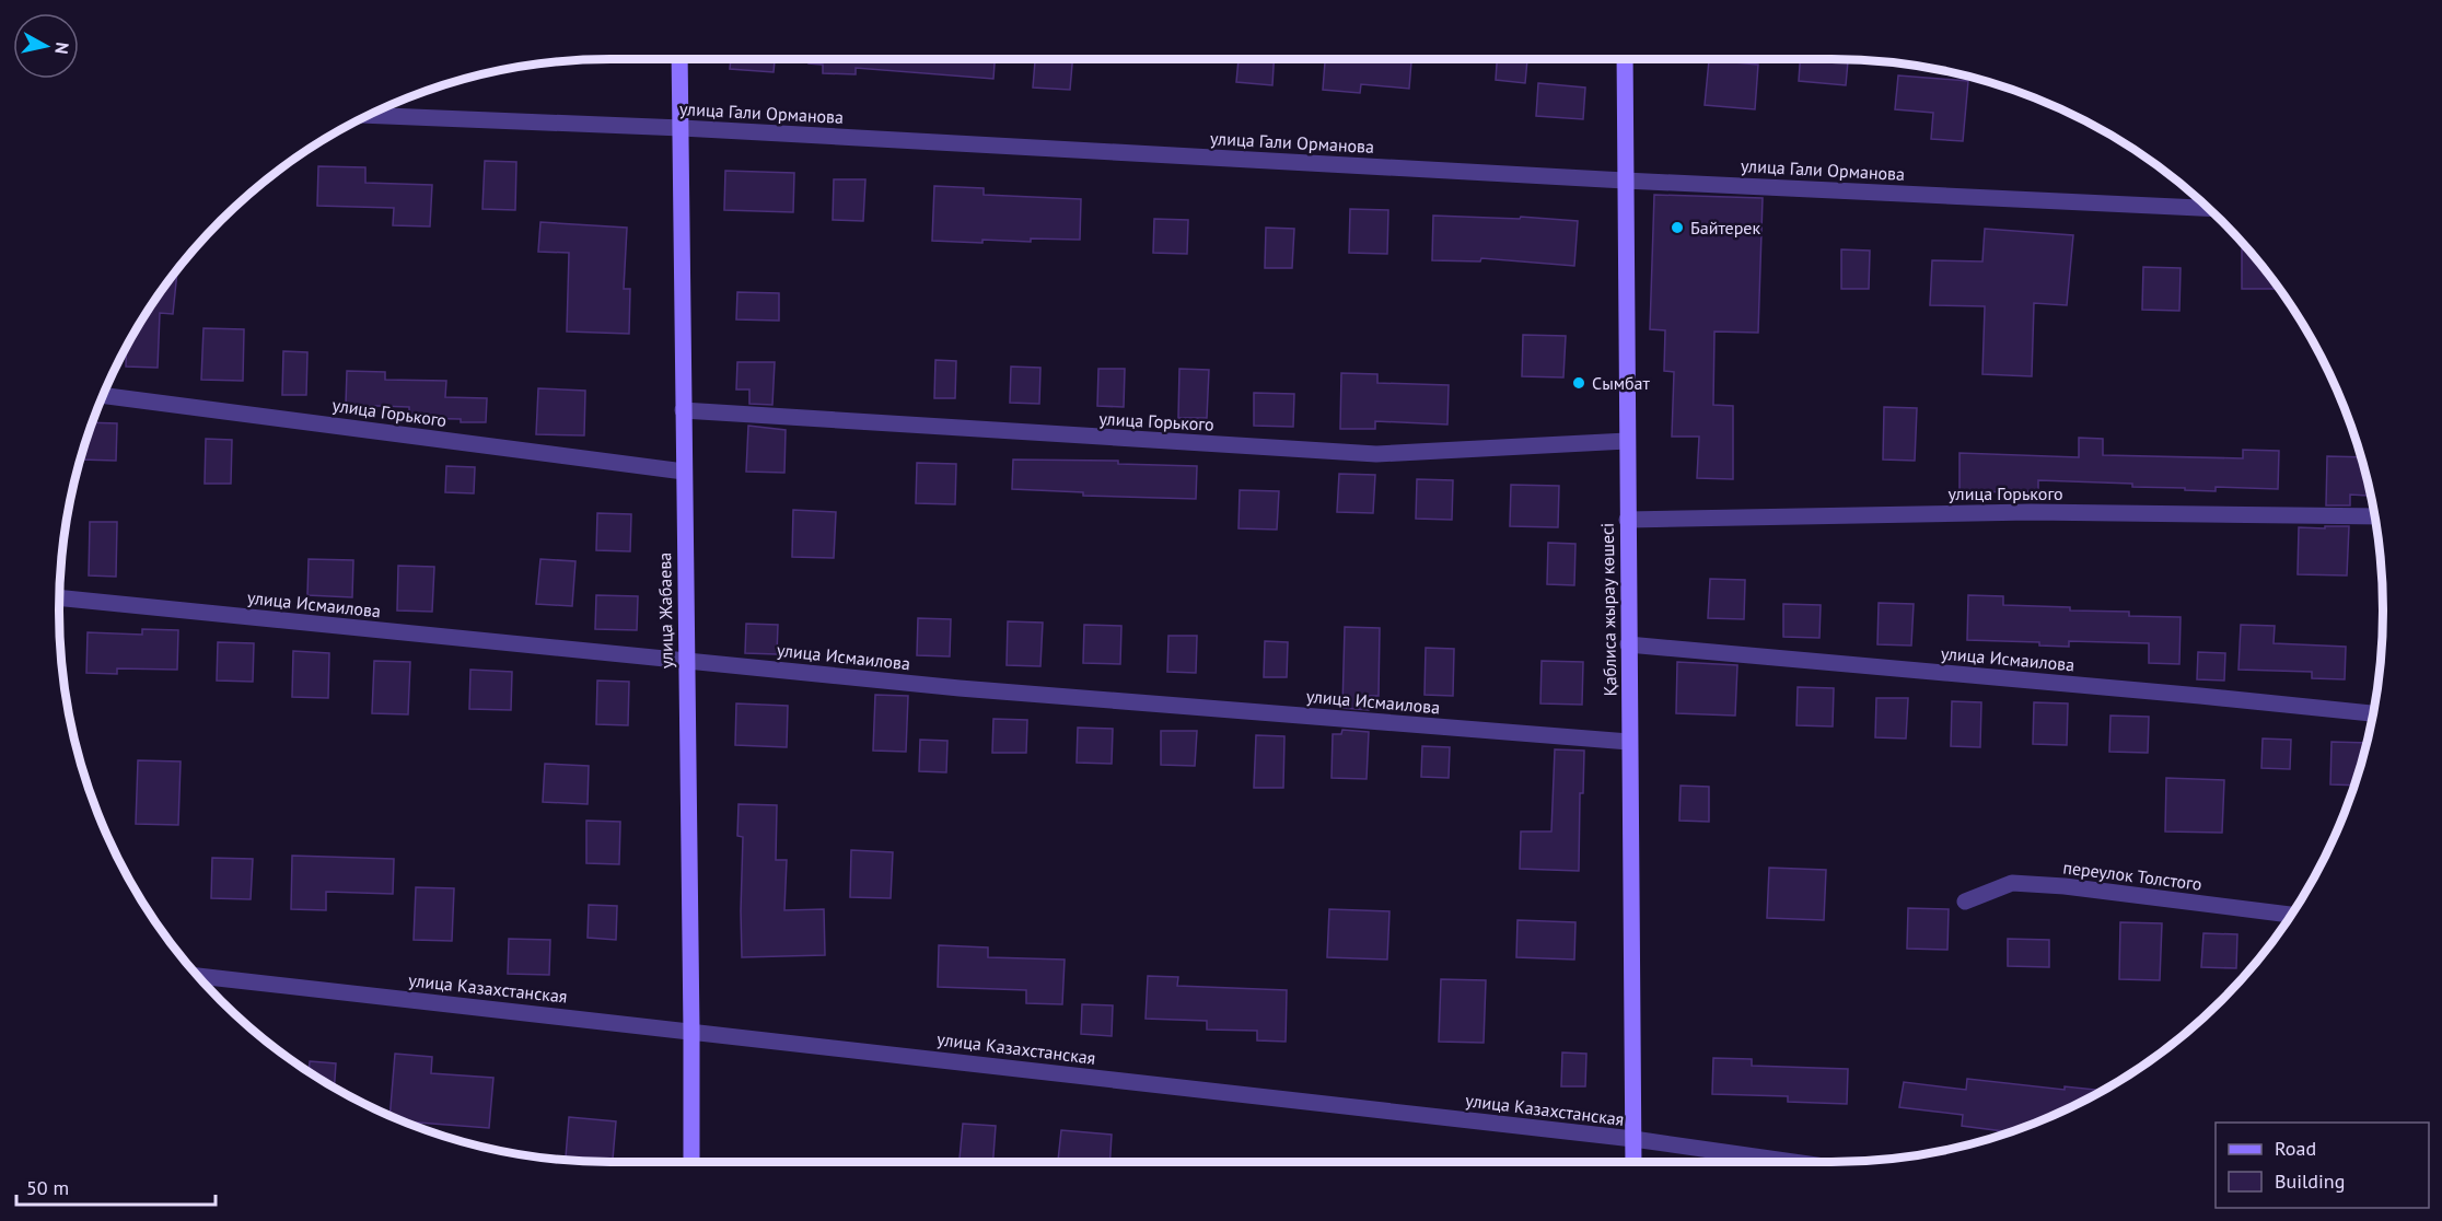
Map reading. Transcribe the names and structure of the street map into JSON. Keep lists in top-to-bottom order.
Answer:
{
  "streets": {
    "street": [
      "улица Гали Орманова",
      "улица Горького",
      "улица Исмаилова",
      "Қаблиса жырау көшесі",
      "улица Жабаева",
      "переулок Толстого",
      "улица Казахстанская"
    ]
  },
  "crossings": [
    ["улица Гали Орманова", "Қаблиса жырау көшесі"],
    ["улица Гали Орманова", "улица Жабаева"],
    ["улица Горького", "Қаблиса жырау көшесі"],
    ["улица Горького", "улица Жабаева"],
    ["улица Исмаилова", "Қаблиса жырау көшесі"],
    ["улица Исмаилова", "улица Жабаева"],
    ["Қаблиса жырау көшесі", "улица Казахстанская"],
    ["улица Жабаева", "улица Казахстанская"]
  ],
  "places": ["Байтерек", "Сымбат"],
  "legend": ["Road", "Building"],
  "scale_bar": "50 m",
  "north": "right"
}
